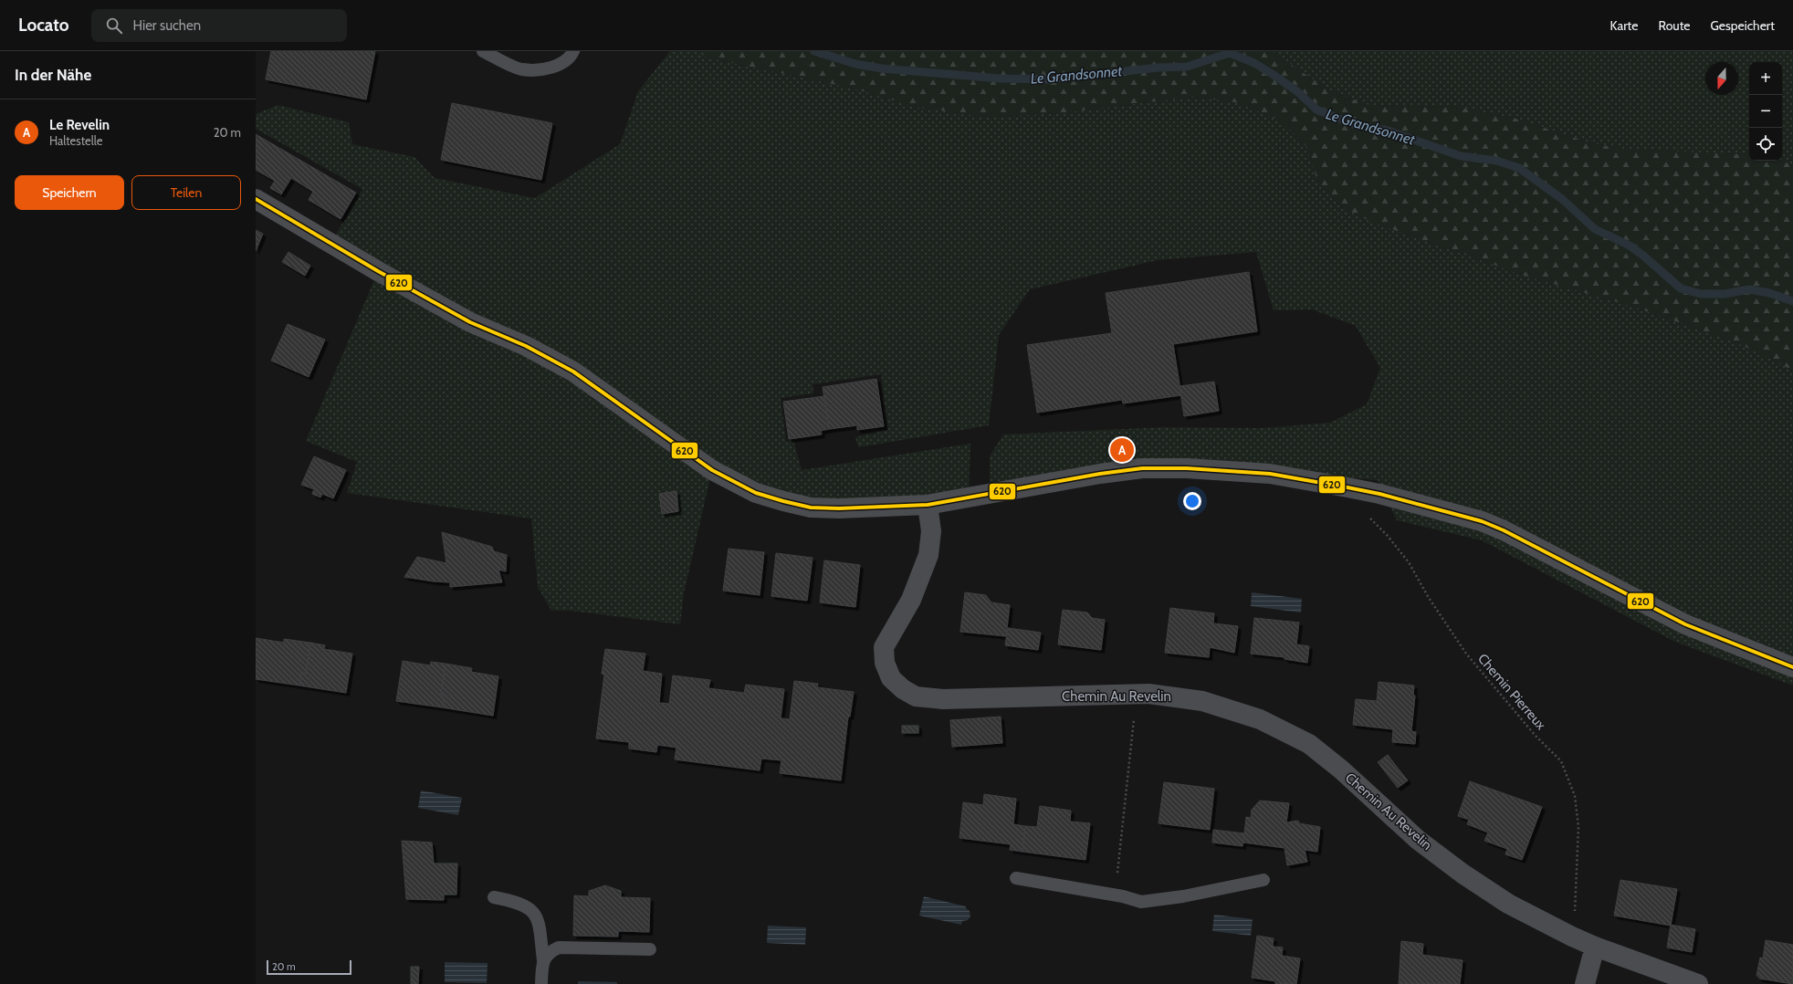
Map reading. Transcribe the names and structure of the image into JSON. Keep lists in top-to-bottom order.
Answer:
{
  "streets": {
    "street": ["Chemin Au Revelin"],
    "path": ["Chemin Pierreux"]
  },
  "crossings": [
    ["Chemin Pierreux", "Chemin Au Revelin"]
  ],
  "water": ["Le Grandsonnet"],
  "lines": ["transit line 620"],
  "scale_bar": "20 m",
  "north": "bottom",
  "page": {
    "header": "Locato",
    "search": "Hier suchen",
    "nav": ["Karte", "Route", "Gespeichert"],
    "heading": "In der Nähe",
    "map_buttons": ["+", "−"],
    "list": [
      {
        "mark": "A",
        "name": "Le Revelin",
        "note": "Haltestelle",
        "value": "20 m"
      }
    ],
    "buttons": ["Speichern", "Teilen"],
    "pins": "A",
    "scale": "20 m"
  }
}
